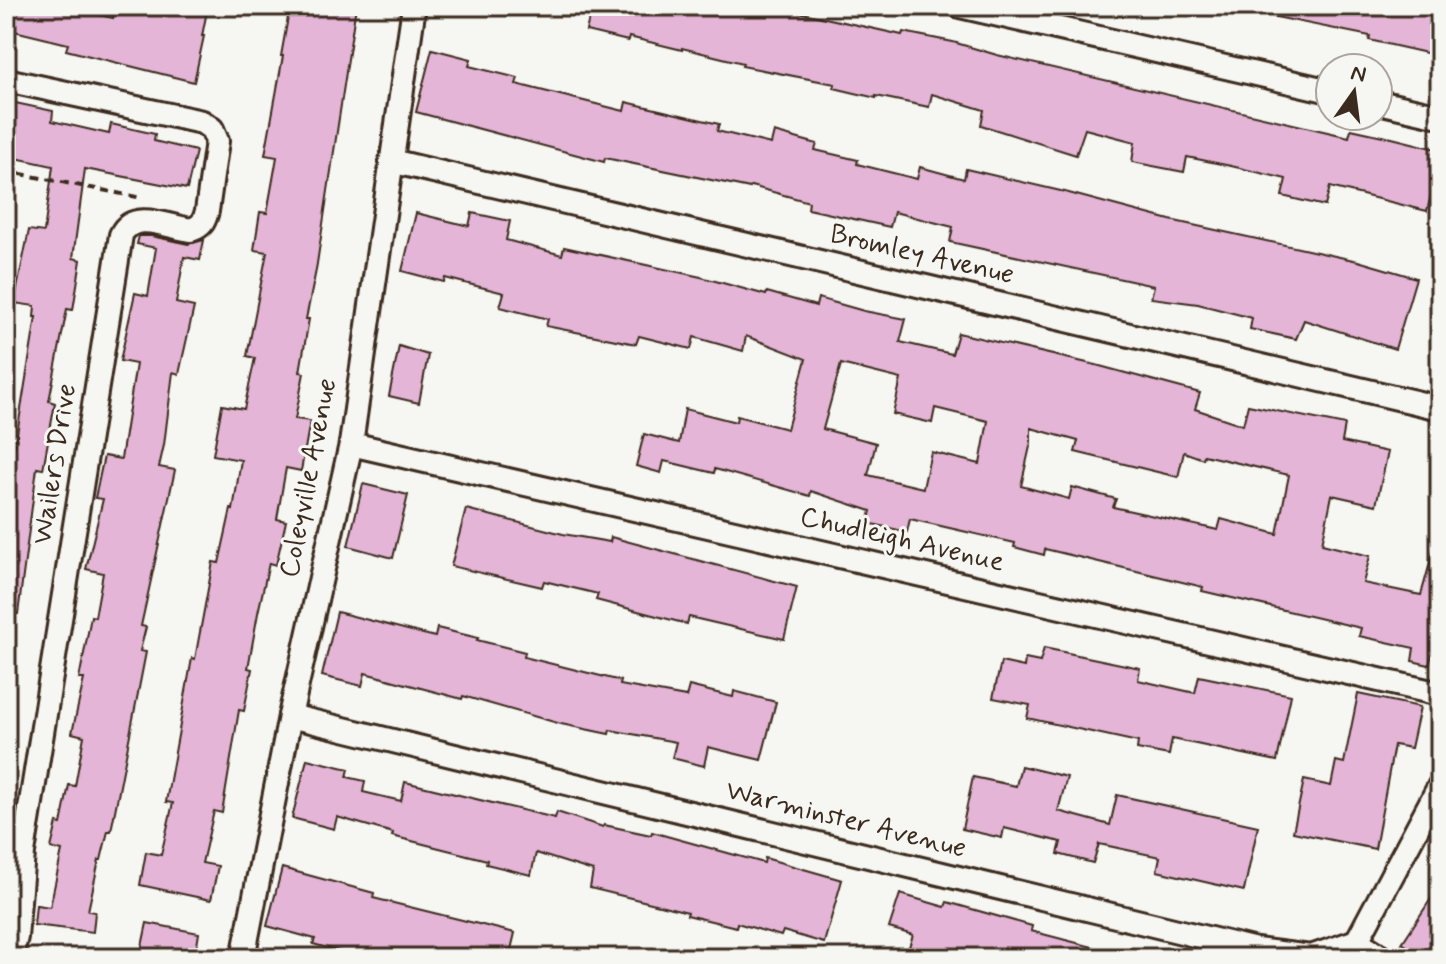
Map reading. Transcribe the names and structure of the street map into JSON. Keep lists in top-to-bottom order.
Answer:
{
  "streets": {
    "street": [
      "Bromley Avenue",
      "Wailers Drive",
      "Coleyville Avenue",
      "Chudleigh Avenue",
      "Warminster Avenue"
    ]
  },
  "crossings": [
    ["Bromley Avenue", "Coleyville Avenue"],
    ["Coleyville Avenue", "Chudleigh Avenue"],
    ["Coleyville Avenue", "Warminster Avenue"]
  ],
  "north": "top"
}
